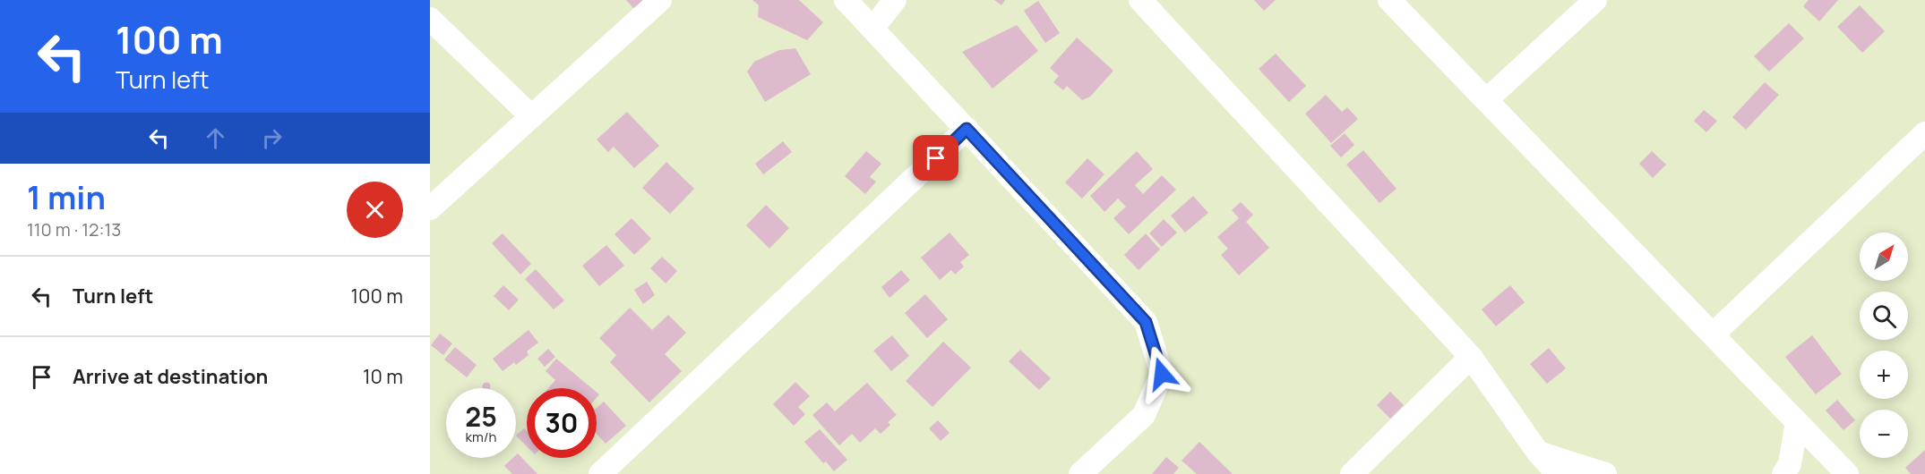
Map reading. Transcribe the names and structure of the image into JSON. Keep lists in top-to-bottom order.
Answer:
{
  "north": "top right",
  "page": {
    "turn": ["100 m", "Turn left"],
    "heading": ["1 min", "110 m · 12:13"],
    "map_buttons": ["+", "−"],
    "list": [
      {
        "name": "Turn left",
        "value": "100 m"
      },
      {
        "name": "Arrive at destination",
        "value": "10 m"
      }
    ],
    "speed": "25 km/h",
    "limit": "30"
  }
}
